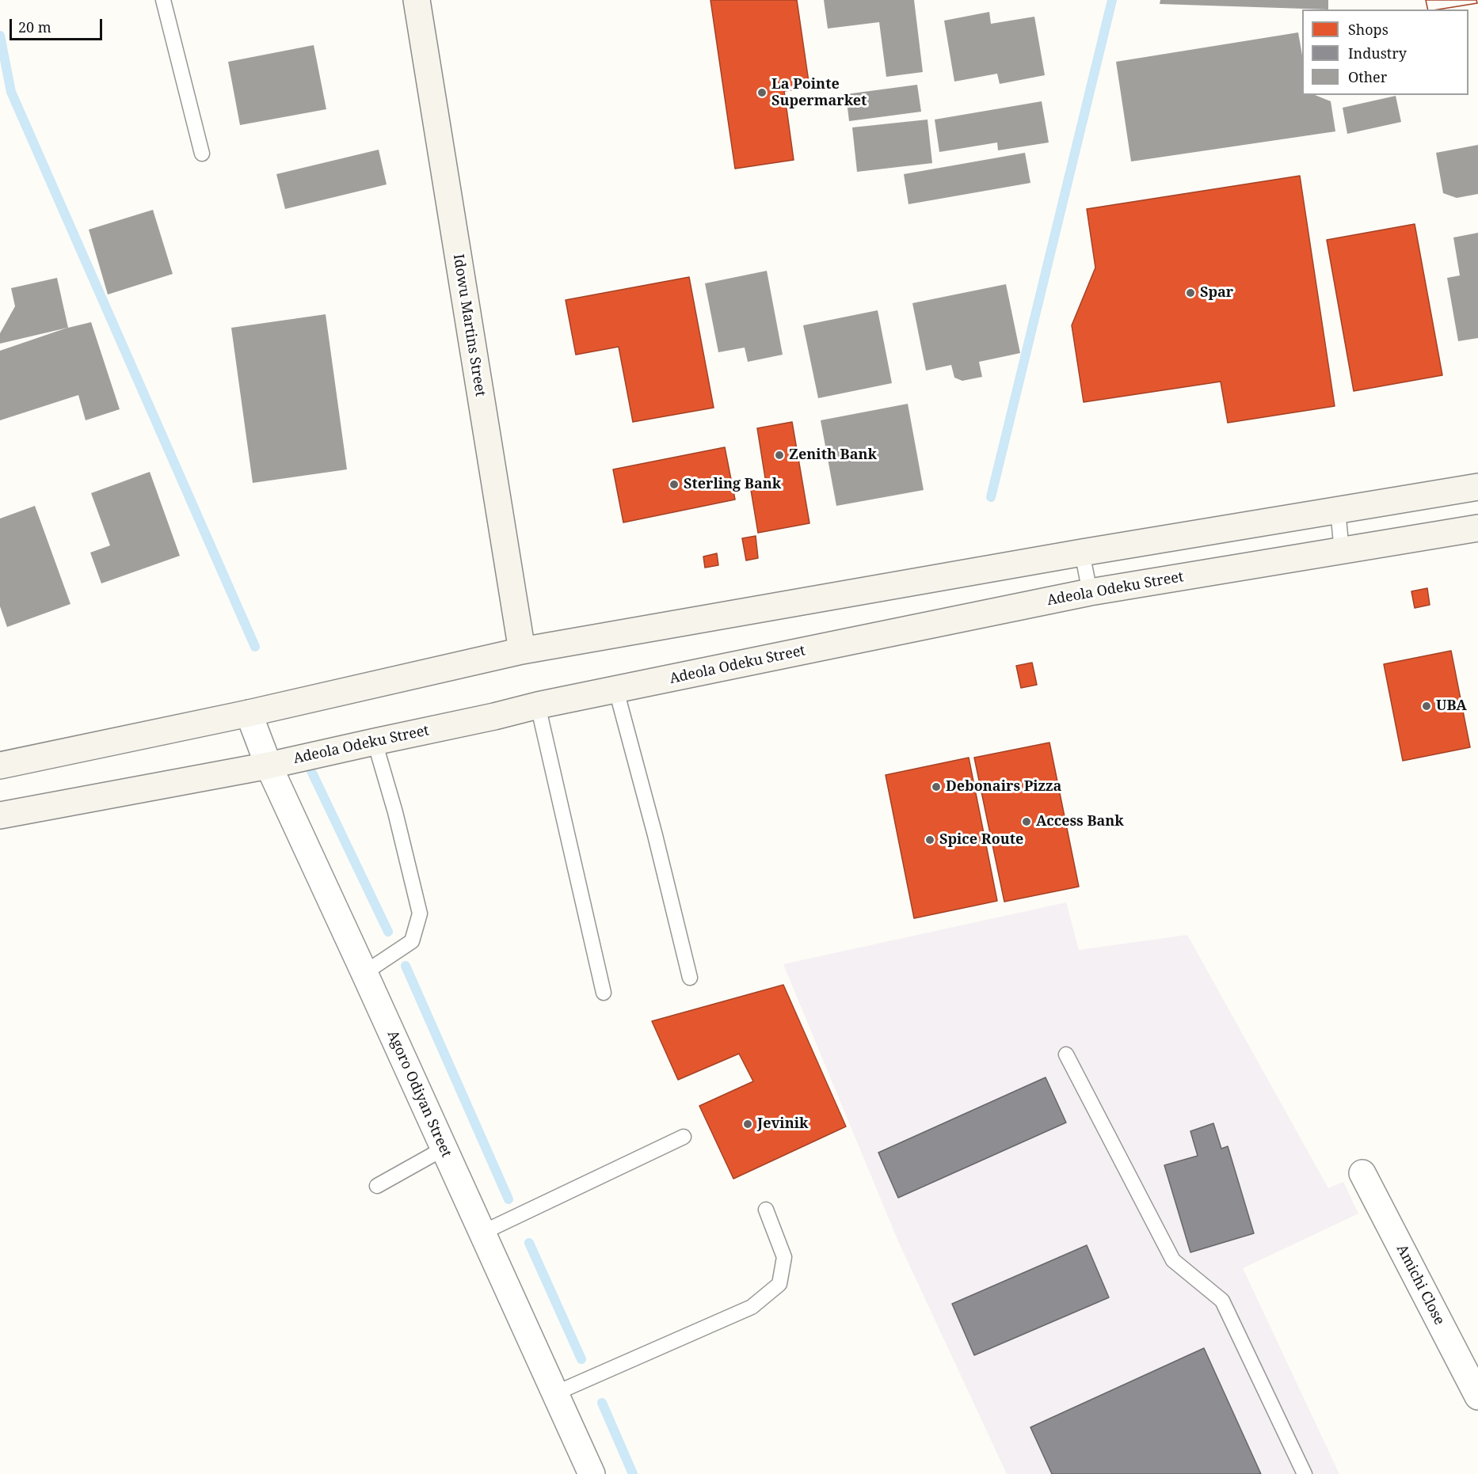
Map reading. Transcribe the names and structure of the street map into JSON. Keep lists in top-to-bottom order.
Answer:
{
  "streets": {
    "main road": ["Idowu Martins Street", "Adeola Odeku Street"],
    "street": ["Agoro Odiyan Street", "Amichi Close"]
  },
  "crossings": [
    ["Adeola Odeku Street", "Agoro Odiyan Street"]
  ],
  "places": [
    "La Pointe Supermarket",
    "Spar",
    "Zenith Bank",
    "Sterling Bank",
    "UBA",
    "Debonairs Pizza",
    "Access Bank",
    "Spice Route",
    "Jevinik"
  ],
  "legend": ["Shops", "Industry", "Other"],
  "scale_bar": "20 m"
}
